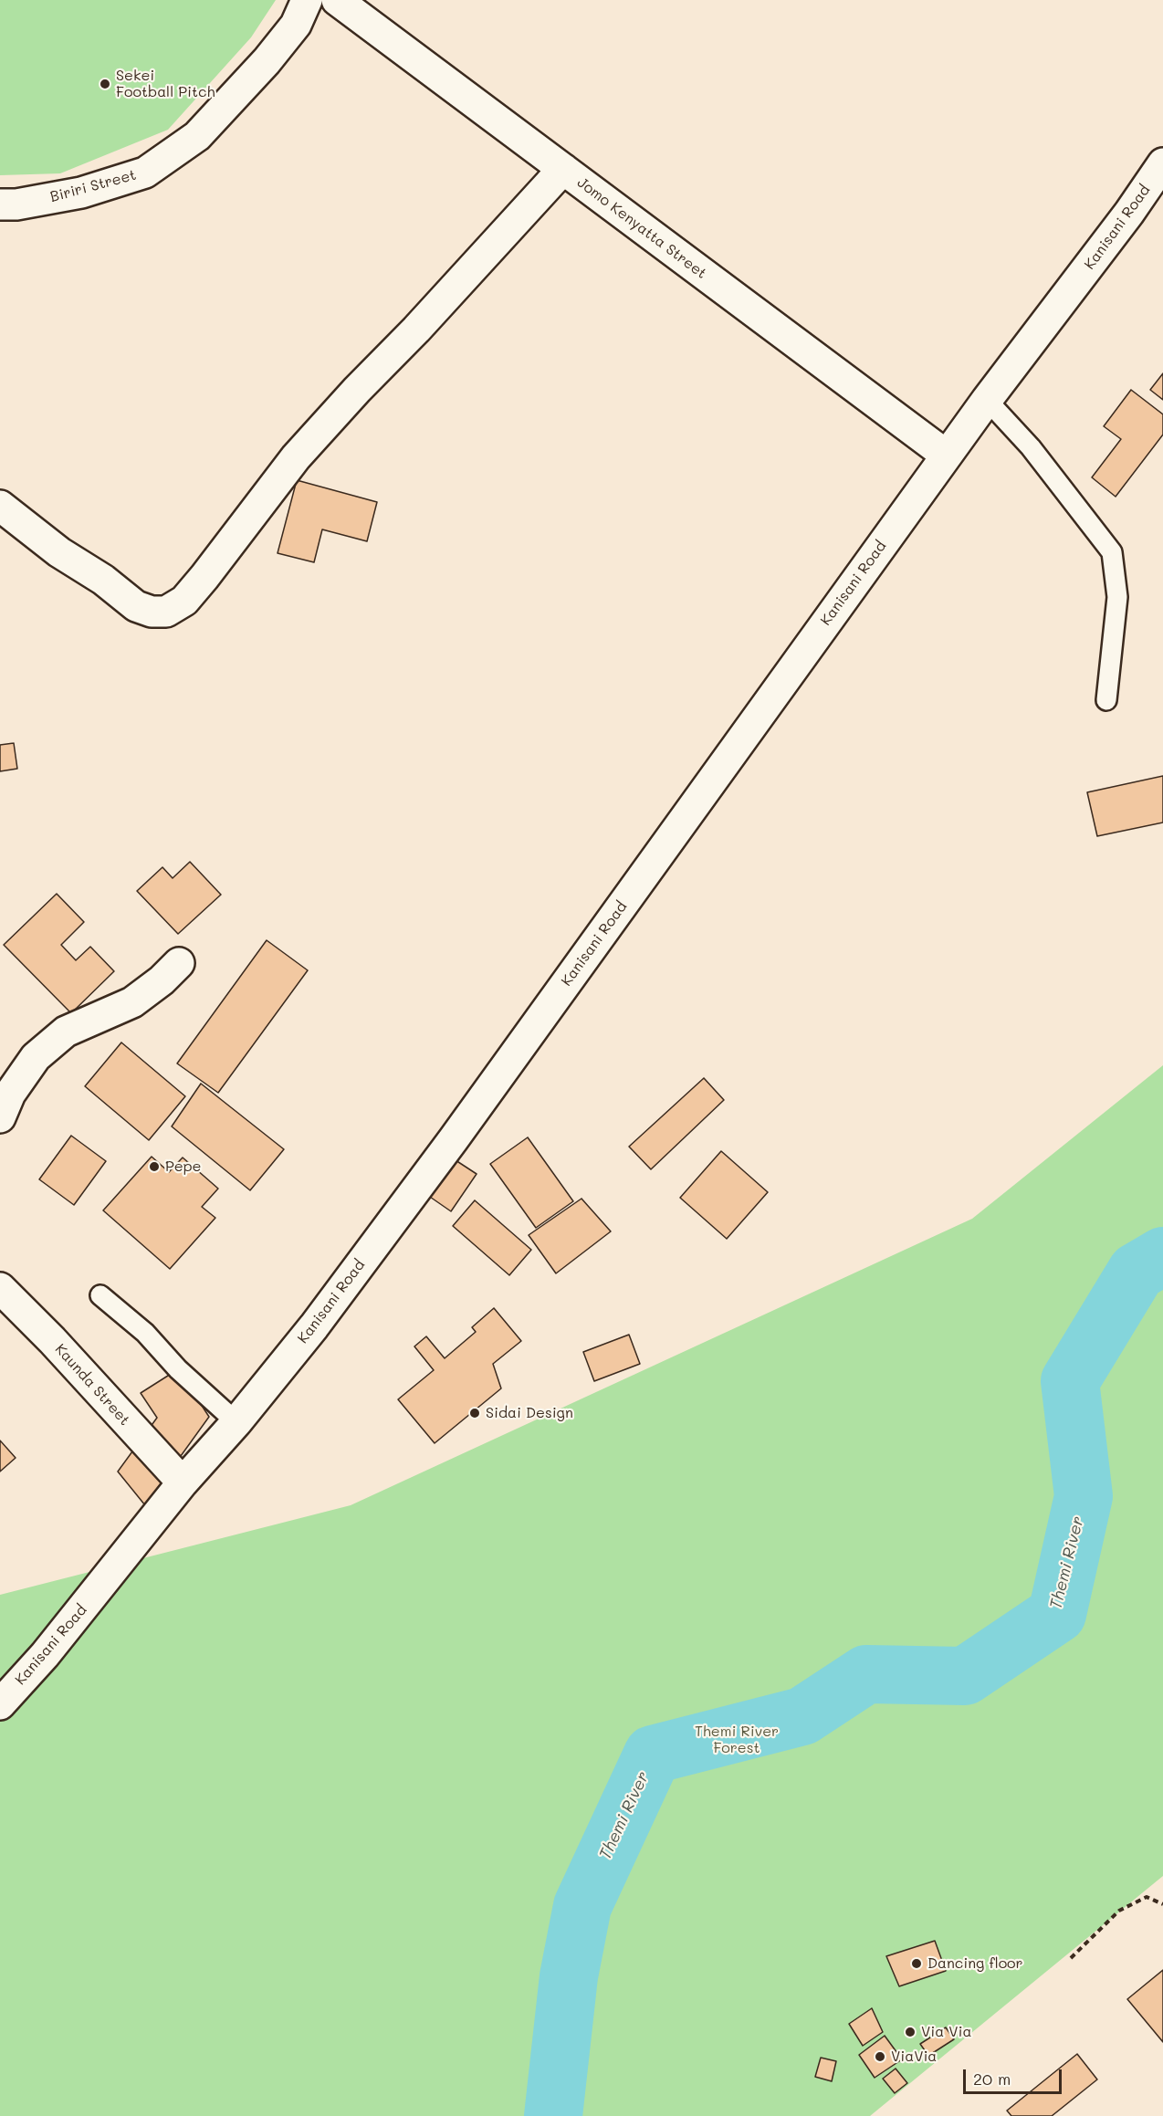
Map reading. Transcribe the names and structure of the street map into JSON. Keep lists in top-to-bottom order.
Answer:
{
  "streets": {
    "street": [
      "Biriri Street",
      "Kanisani Road",
      "Jomo Kenyatta Street",
      "Kaunda Street"
    ]
  },
  "crossings": [
    ["Kanisani Road", "Jomo Kenyatta Street"],
    ["Kanisani Road", "Kaunda Street"]
  ],
  "water": ["Themi River"],
  "parks": ["Themi River Forest"],
  "places": [
    "Sekei Football Pitch",
    "Pepe",
    "Sidai Design",
    "Dancing floor",
    "Via Via",
    "ViaVia"
  ],
  "scale_bar": "20 m"
}
